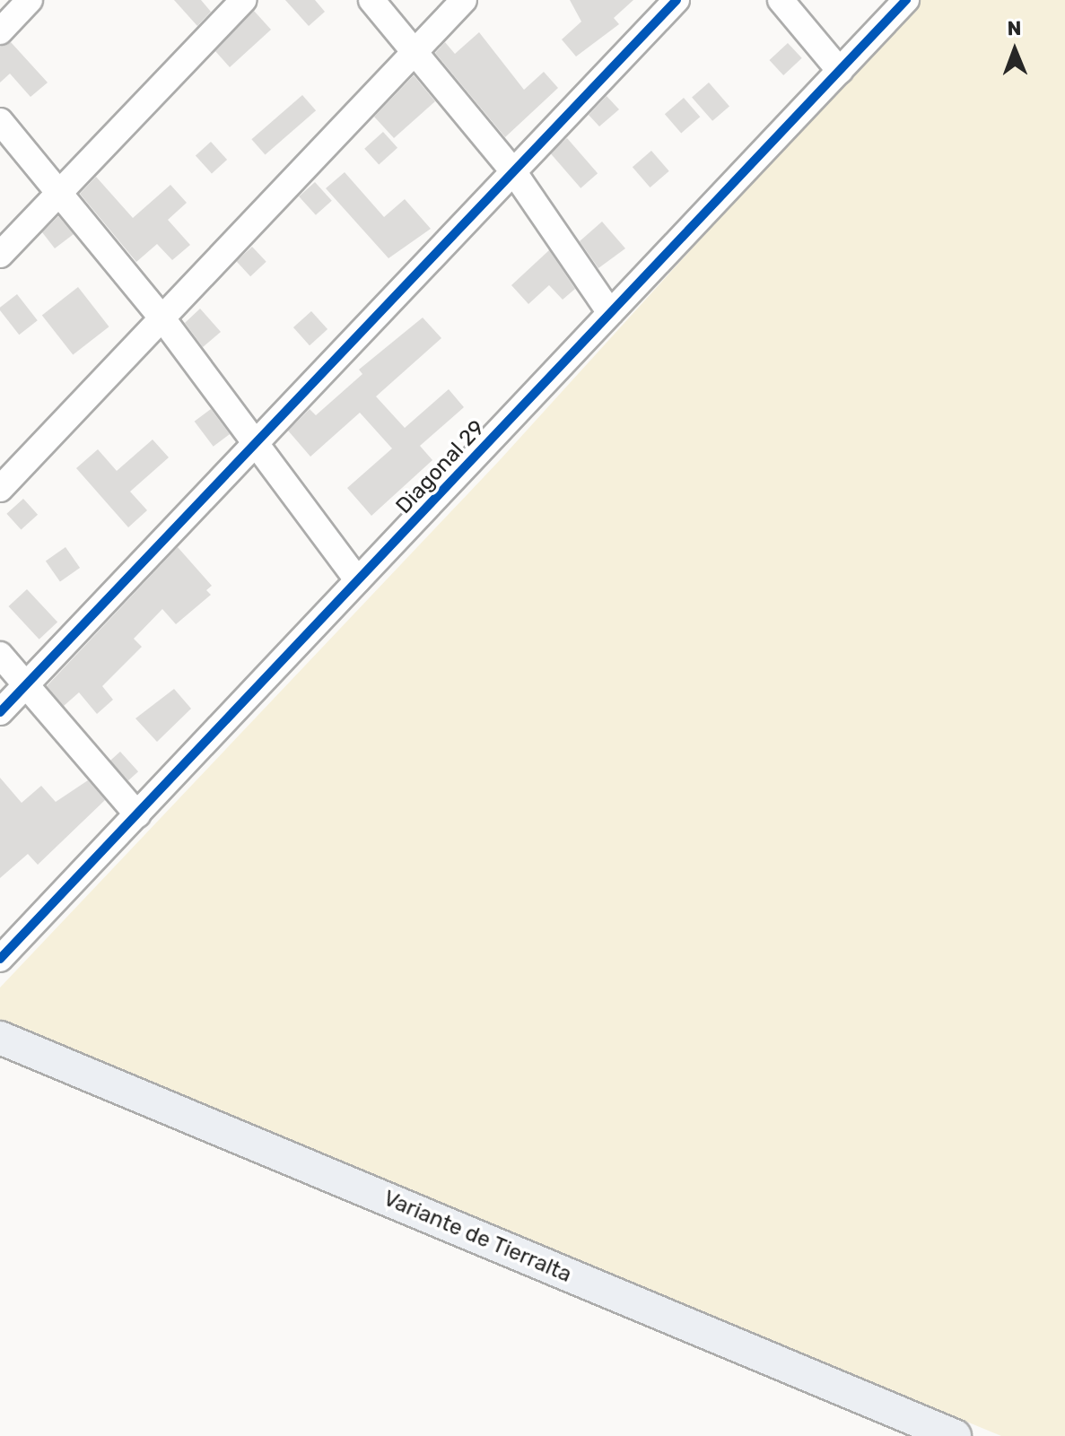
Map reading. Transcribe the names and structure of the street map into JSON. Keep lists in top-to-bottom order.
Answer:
{
  "streets": {
    "main road": ["Variante de Tierralta"],
    "street": ["Diagonal 29"]
  },
  "north": "top"
}
